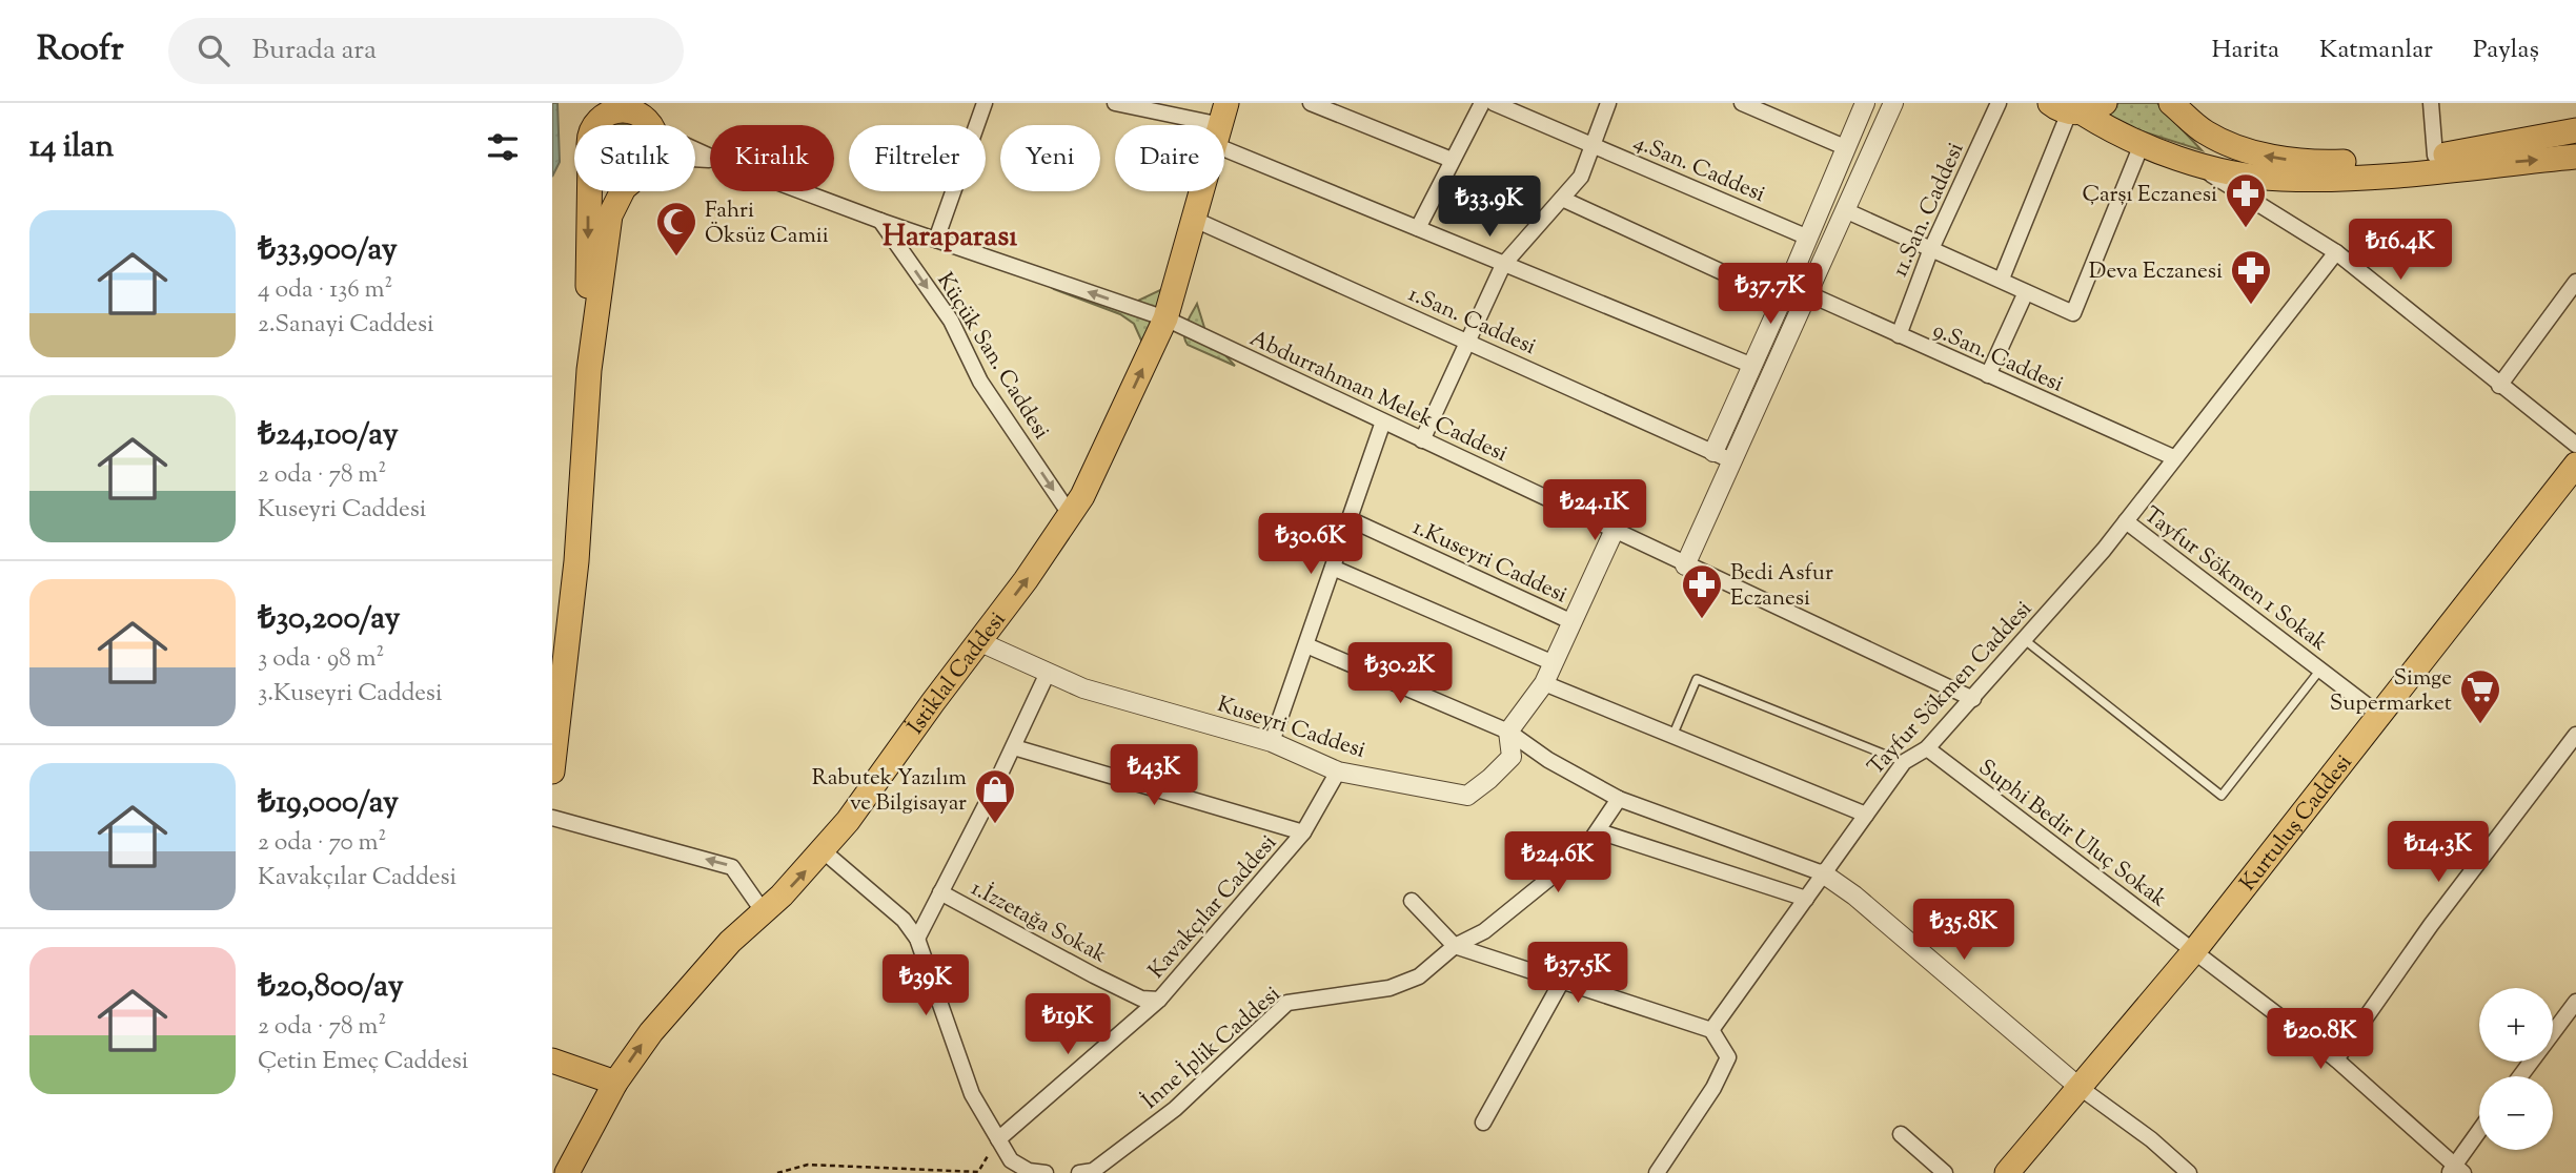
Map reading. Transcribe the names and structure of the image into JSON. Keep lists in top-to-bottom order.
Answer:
{
  "streets": {
    "main road": ["İstiklal Caddesi", "Kurtuluş Caddesi"],
    "street": [
      "4.San. Caddesi",
      "11.San. Caddesi",
      "1.San. Caddesi",
      "Küçük San. Caddesi",
      "9.San. Caddesi",
      "Abdurrahman Melek Caddesi",
      "1.Kuseyri Caddesi",
      "Tayfur Sökmen 1 Sokak",
      "Tayfur Sökmen Caddesi",
      "Kuseyri Caddesi",
      "Suphi Bedir Uluç Sokak",
      "Kavakçılar Caddesi",
      "1.İzzetağa Sokak",
      "İnne İplik Caddesi"
    ]
  },
  "crossings": [
    ["11.San. Caddesi", "9.San. Caddesi"],
    ["1.San. Caddesi", "İstiklal Caddesi"],
    ["Küçük San. Caddesi", "Abdurrahman Melek Caddesi"],
    ["Küçük San. Caddesi", "İstiklal Caddesi"],
    ["9.San. Caddesi", "Tayfur Sökmen Caddesi"],
    ["Abdurrahman Melek Caddesi", "İstiklal Caddesi"],
    ["Abdurrahman Melek Caddesi", "Tayfur Sökmen Caddesi"],
    ["Abdurrahman Melek Caddesi", "Kuseyri Caddesi"],
    ["1.Kuseyri Caddesi", "Kuseyri Caddesi"],
    ["Tayfur Sökmen 1 Sokak", "Tayfur Sökmen Caddesi"],
    ["Tayfur Sökmen 1 Sokak", "Kurtuluş Caddesi"],
    ["İstiklal Caddesi", "Kuseyri Caddesi"],
    ["Tayfur Sökmen Caddesi", "Suphi Bedir Uluç Sokak"],
    ["Kuseyri Caddesi", "Kavakçılar Caddesi"],
    ["Kurtuluş Caddesi", "Suphi Bedir Uluç Sokak"],
    ["Kavakçılar Caddesi", "1.İzzetağa Sokak"]
  ],
  "one_way": ["Küçük San. Caddesi", "İstiklal Caddesi"],
  "districts": ["Haraparası"],
  "places": {
    "pharmacy": ["Çarşı Eczanesi", "Deva Eczanesi", "Bedi Asfur Eczanesi"],
    "mosque": ["Fahri Öksüz Camii"],
    "supermarket": ["Simge Supermarket"],
    "shop": ["Rabutek Yazılım ve Bilgisayar"]
  },
  "page": {
    "header": "Roofr",
    "search": "Burada ara",
    "nav": ["Harita", "Katmanlar", "Paylaş"],
    "heading": "14 ilan",
    "chip": [
      "Satılık",
      "Kiralık",
      "Filtreler",
      "Yeni",
      "Daire"
    ],
    "price": [
      "₺33.9K",
      "₺16.4K",
      "₺37.7K",
      "₺24.1K",
      "₺30.6K",
      "₺30.2K",
      "₺43K",
      "₺14.3K",
      "₺24.6K",
      "₺35.8K",
      "₺37.5K",
      "₺39K",
      "₺19K",
      "₺20.8K"
    ],
    "list": [
      {
        "name": "₺33,900/ay",
        "note": "4 oda · 136 m² · 2.Sanayi Caddesi"
      },
      {
        "name": "₺24,100/ay",
        "note": "2 oda · 78 m² · Kuseyri Caddesi"
      },
      {
        "name": "₺30,200/ay",
        "note": "3 oda · 98 m² · 3.Kuseyri Caddesi"
      },
      {
        "name": "₺19,000/ay",
        "note": "2 oda · 70 m² · Kavakçılar Caddesi"
      },
      {
        "name": "₺20,800/ay",
        "note": "2 oda · 78 m² · Çetin Emeç Caddesi"
      }
    ],
    "map_buttons": ["+", "−"]
  }
}
